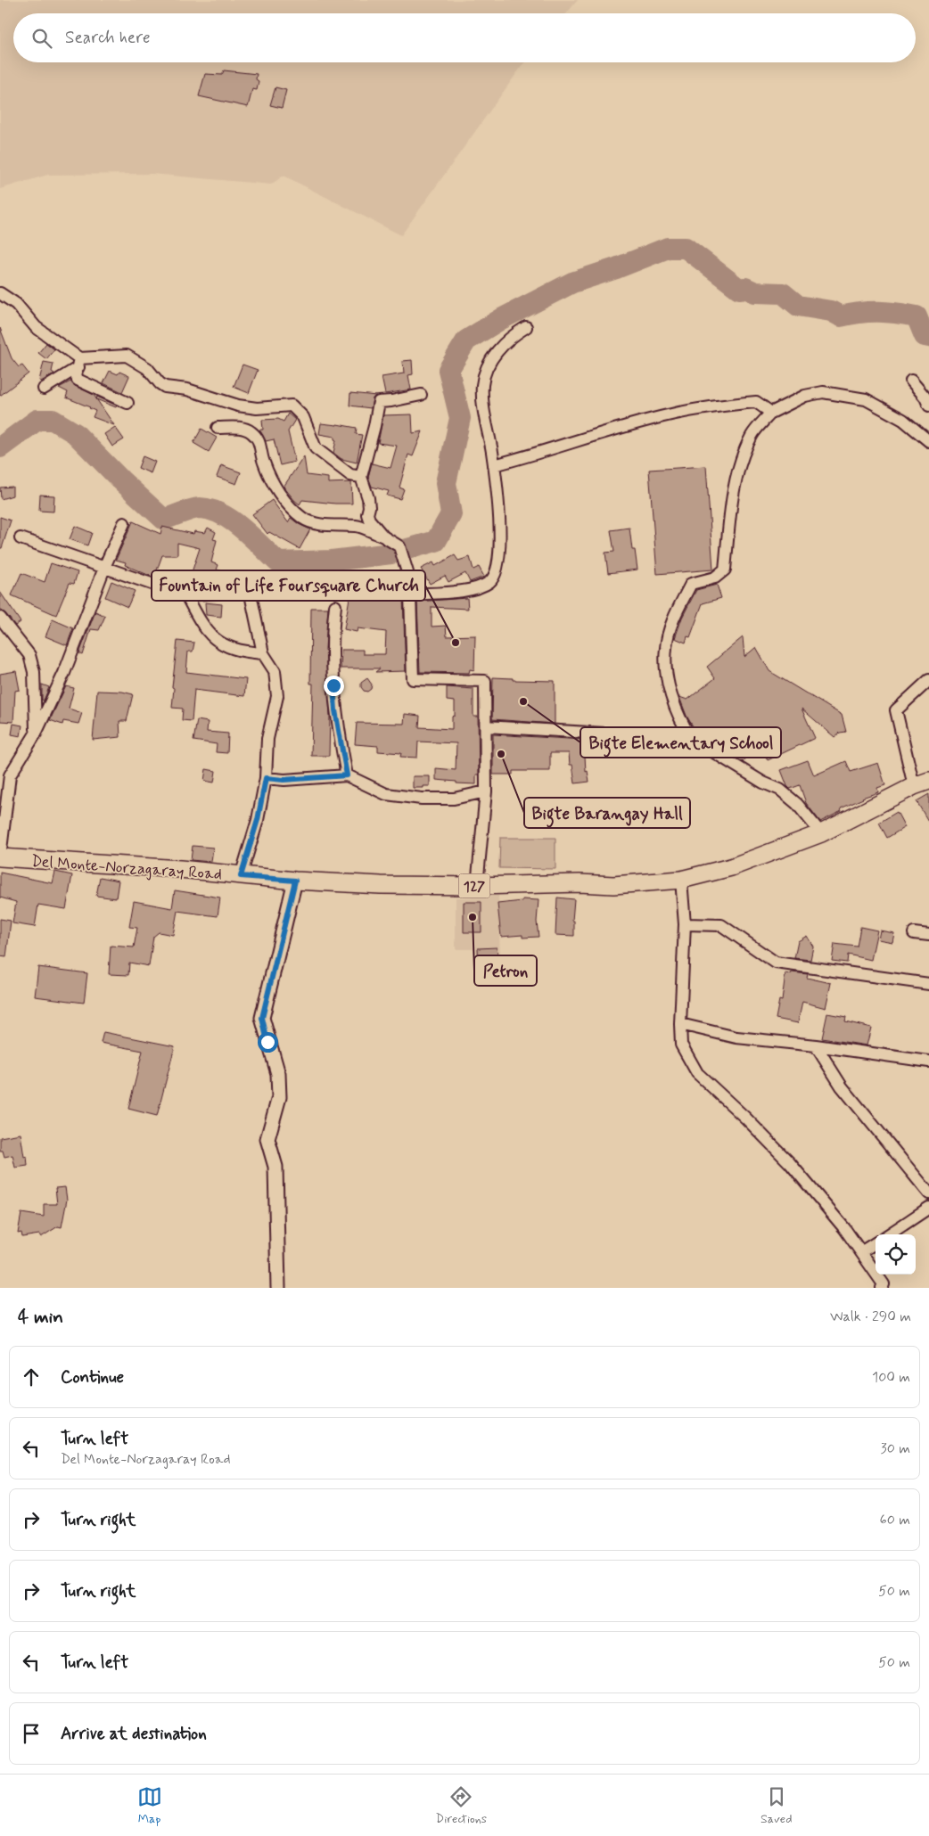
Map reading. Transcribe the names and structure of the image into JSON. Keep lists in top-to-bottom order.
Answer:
{
  "streets": {
    "main road": ["Del Monte-Norzagaray Road", "127"]
  },
  "places": [
    "Fountain of Life Foursquare Church",
    "Bigte Elementary School",
    "Bigte Barangay Hall",
    "Petron"
  ],
  "page": {
    "search": "Search here",
    "heading": ["4 min", "Walk · 290 m"],
    "list": [
      ["Continue", "100 m"],
      ["Turn left", "Del Monte-Norzagaray Road", "30 m"],
      ["Turn right", "60 m"],
      ["Turn right", "50 m"],
      ["Turn left", "50 m"],
      "Arrive at destination"
    ],
    "nav": ["Map", "Directions", "Saved"]
  }
}
